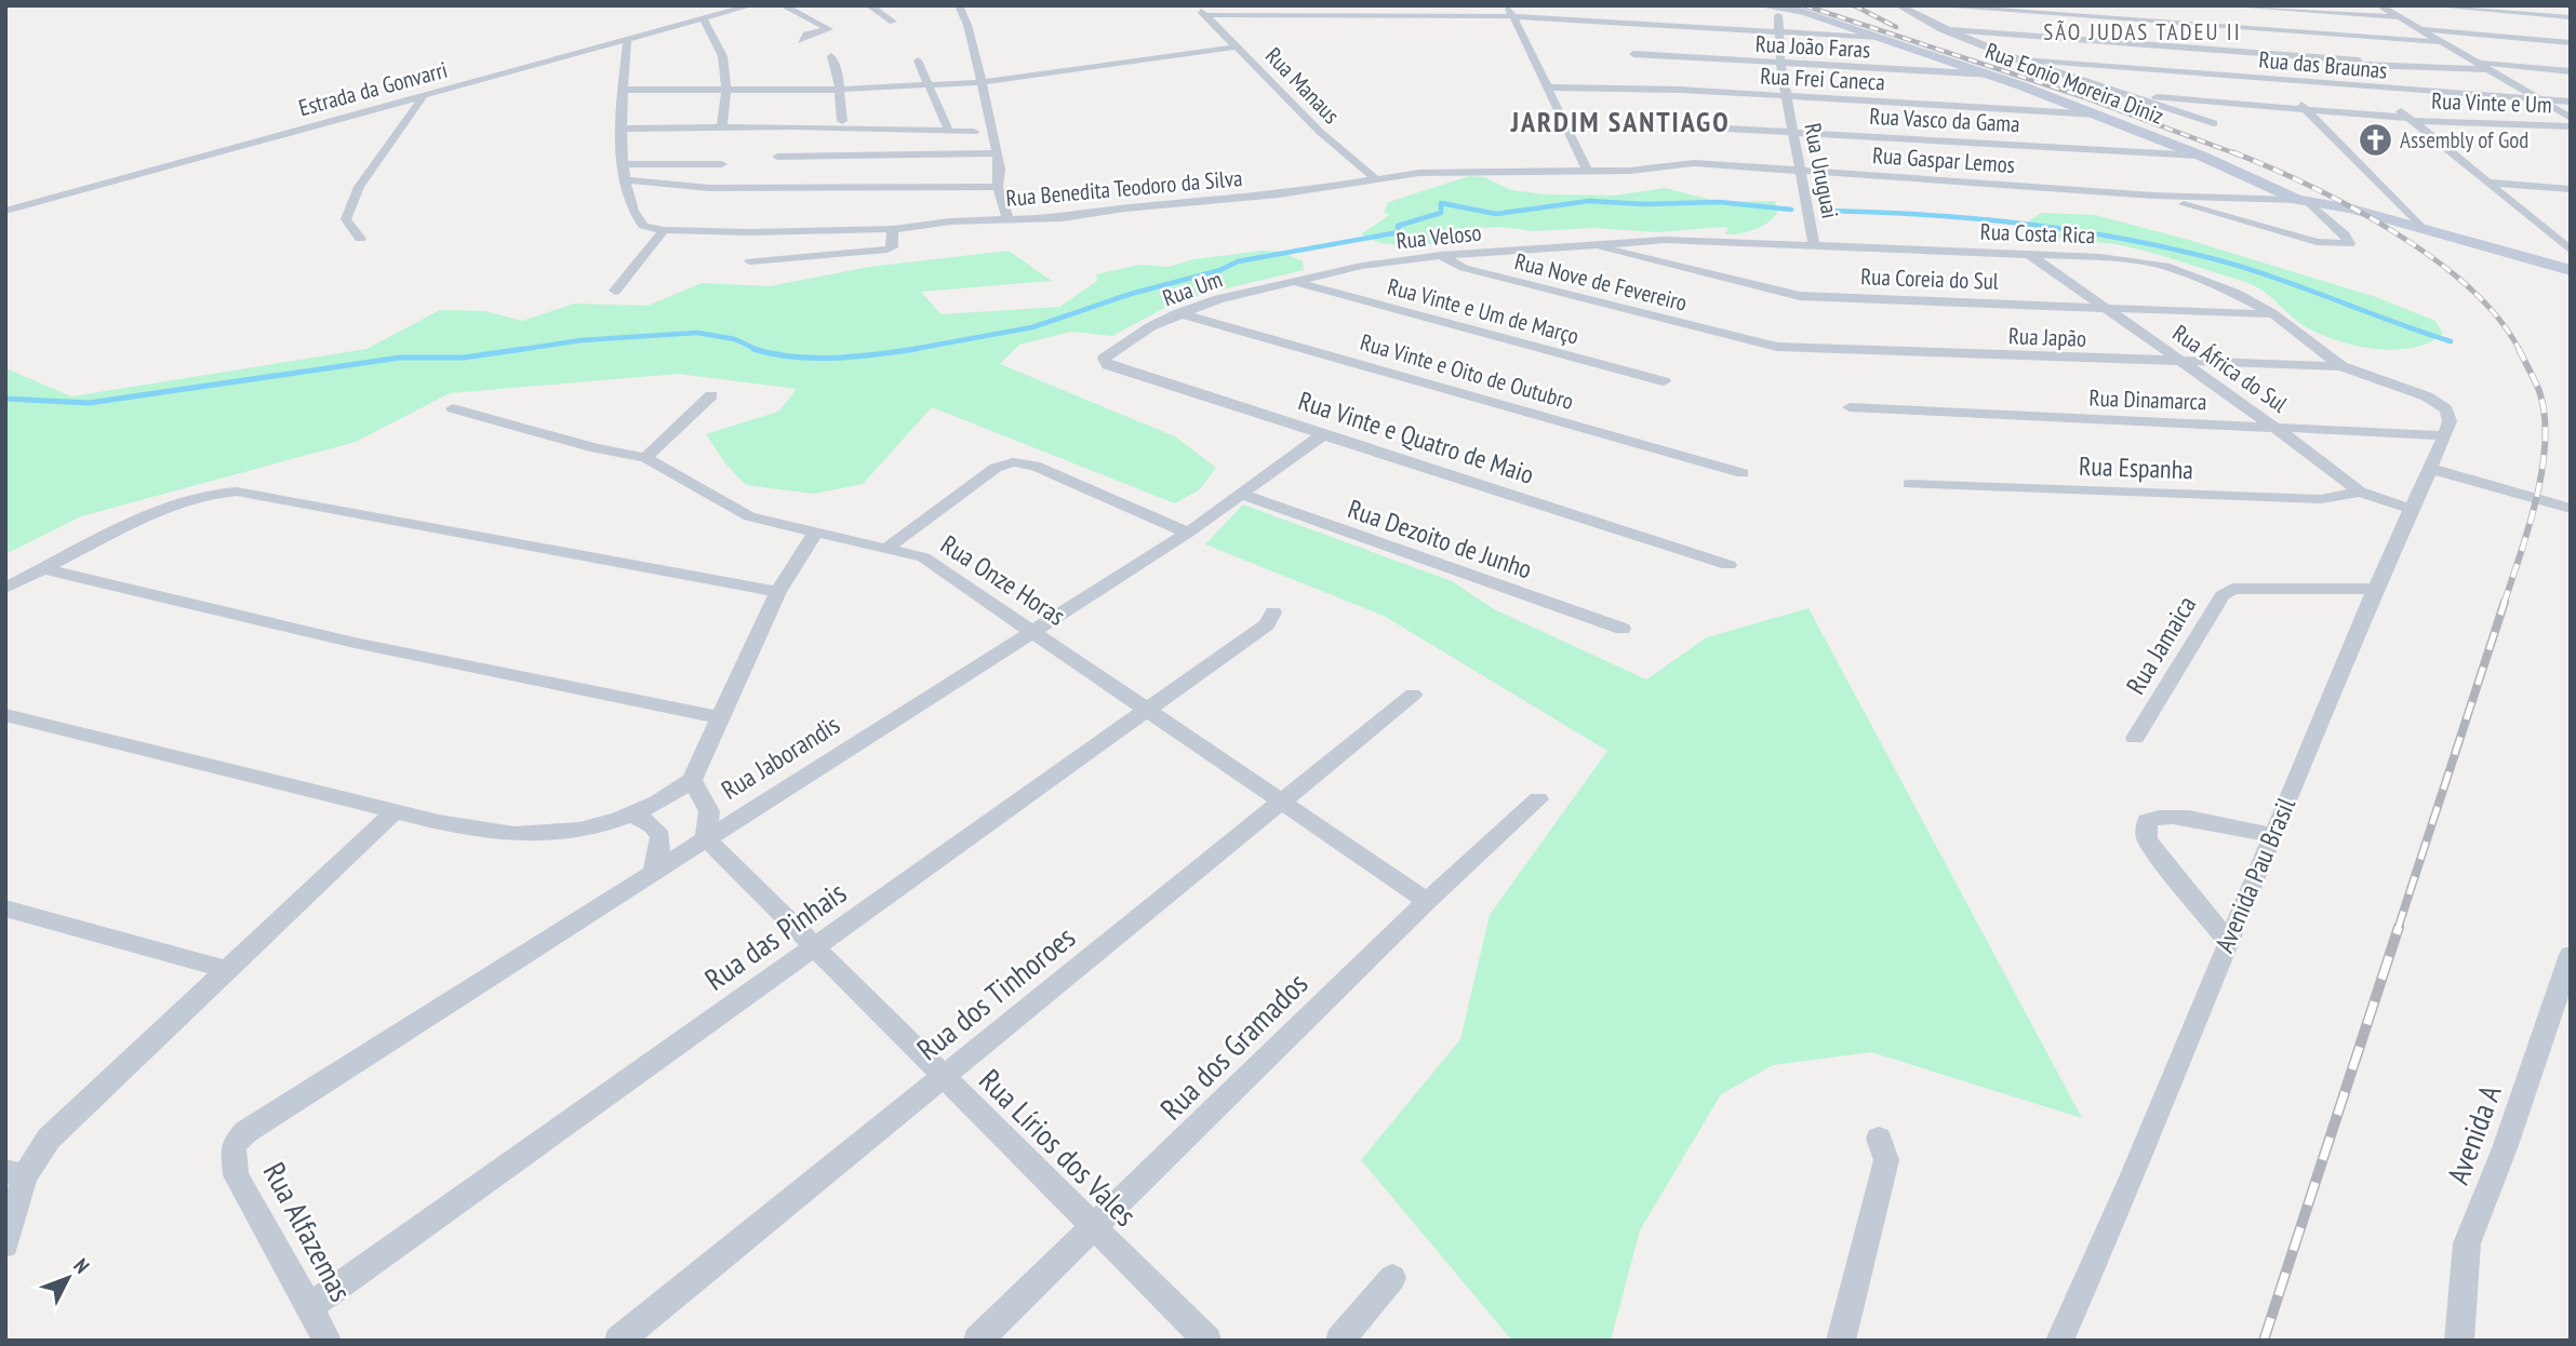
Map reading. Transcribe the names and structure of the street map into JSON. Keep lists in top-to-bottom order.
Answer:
{
  "streets": {
    "main road": ["Rua Eonio Moreira Diniz"],
    "street": [
      "Rua João Faras",
      "Rua das Braunas",
      "Rua Frei Caneca",
      "Rua Manaus",
      "Estrada da Gonvarri",
      "Rua Vinte e Um",
      "Rua Vasco da Gama",
      "Rua Gaspar Lemos",
      "Rua Uruguai",
      "Rua Benedita Teodoro da Silva",
      "Rua Costa Rica",
      "Rua Veloso",
      "Rua Coreia do Sul",
      "Rua Nove de Fevereiro",
      "Rua Um",
      "Rua Vinte e Um de Março",
      "Rua Japão",
      "Rua África do Sul",
      "Rua Vinte e Oito de Outubro",
      "Rua Dinamarca",
      "Rua Vinte e Quatro de Maio",
      "Rua Espanha",
      "Rua Dezoito de Junho",
      "Rua Onze Horas",
      "Rua Jamaica",
      "Rua Jaborandis",
      "Avenida Pau Brasil",
      "Rua das Pinhais",
      "Rua dos Tinhoroes",
      "Rua dos Gramados",
      "Avenida A",
      "Rua Lírios dos Vales",
      "Rua Alfazemas"
    ]
  },
  "crossings": [
    ["Rua João Faras", "Rua Eonio Moreira Diniz"],
    ["Rua João Faras", "Rua Uruguai"],
    ["Rua Frei Caneca", "Rua Eonio Moreira Diniz"],
    ["Rua Frei Caneca", "Rua Uruguai"],
    ["Rua Eonio Moreira Diniz", "Rua Vasco da Gama"],
    ["Rua Eonio Moreira Diniz", "Rua Gaspar Lemos"],
    ["Rua Eonio Moreira Diniz", "Rua Uruguai"],
    ["Rua Manaus", "Rua Benedita Teodoro da Silva"],
    ["Rua Vasco da Gama", "Rua Uruguai"],
    ["Rua Gaspar Lemos", "Rua Uruguai"],
    ["Rua Gaspar Lemos", "Rua Benedita Teodoro da Silva"],
    ["Rua Uruguai", "Rua Costa Rica"],
    ["Rua Costa Rica", "Rua Veloso"],
    ["Rua Costa Rica", "Rua Coreia do Sul"],
    ["Rua Costa Rica", "Rua Japão"],
    ["Rua Costa Rica", "Rua África do Sul"],
    ["Rua Costa Rica", "Avenida Pau Brasil"],
    ["Rua Veloso", "Rua Coreia do Sul"],
    ["Rua Veloso", "Rua Nove de Fevereiro"],
    ["Rua Veloso", "Rua Um"],
    ["Rua Veloso", "Rua Vinte e Um de Março"],
    ["Rua Coreia do Sul", "Rua África do Sul"],
    ["Rua Nove de Fevereiro", "Rua Japão"],
    ["Rua Um", "Rua Vinte e Um de Março"],
    ["Rua Um", "Rua Vinte e Oito de Outubro"],
    ["Rua Um", "Rua Vinte e Quatro de Maio"],
    ["Rua Japão", "Rua África do Sul"],
    ["Rua África do Sul", "Rua Dinamarca"],
    ["Rua África do Sul", "Rua Espanha"],
    ["Rua África do Sul", "Avenida Pau Brasil"],
    ["Rua Dinamarca", "Avenida Pau Brasil"],
    ["Rua Vinte e Quatro de Maio", "Rua Jaborandis"],
    ["Rua Dezoito de Junho", "Rua Jaborandis"],
    ["Rua Onze Horas", "Rua Jaborandis"],
    ["Rua Onze Horas", "Rua das Pinhais"],
    ["Rua Onze Horas", "Rua dos Tinhoroes"],
    ["Rua Onze Horas", "Rua dos Gramados"],
    ["Rua Jamaica", "Avenida Pau Brasil"],
    ["Rua Jaborandis", "Rua Lírios dos Vales"],
    ["Rua Jaborandis", "Rua Alfazemas"],
    ["Rua das Pinhais", "Rua Lírios dos Vales"],
    ["Rua das Pinhais", "Rua Alfazemas"],
    ["Rua dos Tinhoroes", "Rua Lírios dos Vales"],
    ["Rua dos Gramados", "Rua Lírios dos Vales"]
  ],
  "districts": ["SÃO JUDAS TADEU II", "JARDIM SANTIAGO"],
  "places": {
    "church": ["Assembly of God"]
  },
  "north": "top right"
}
